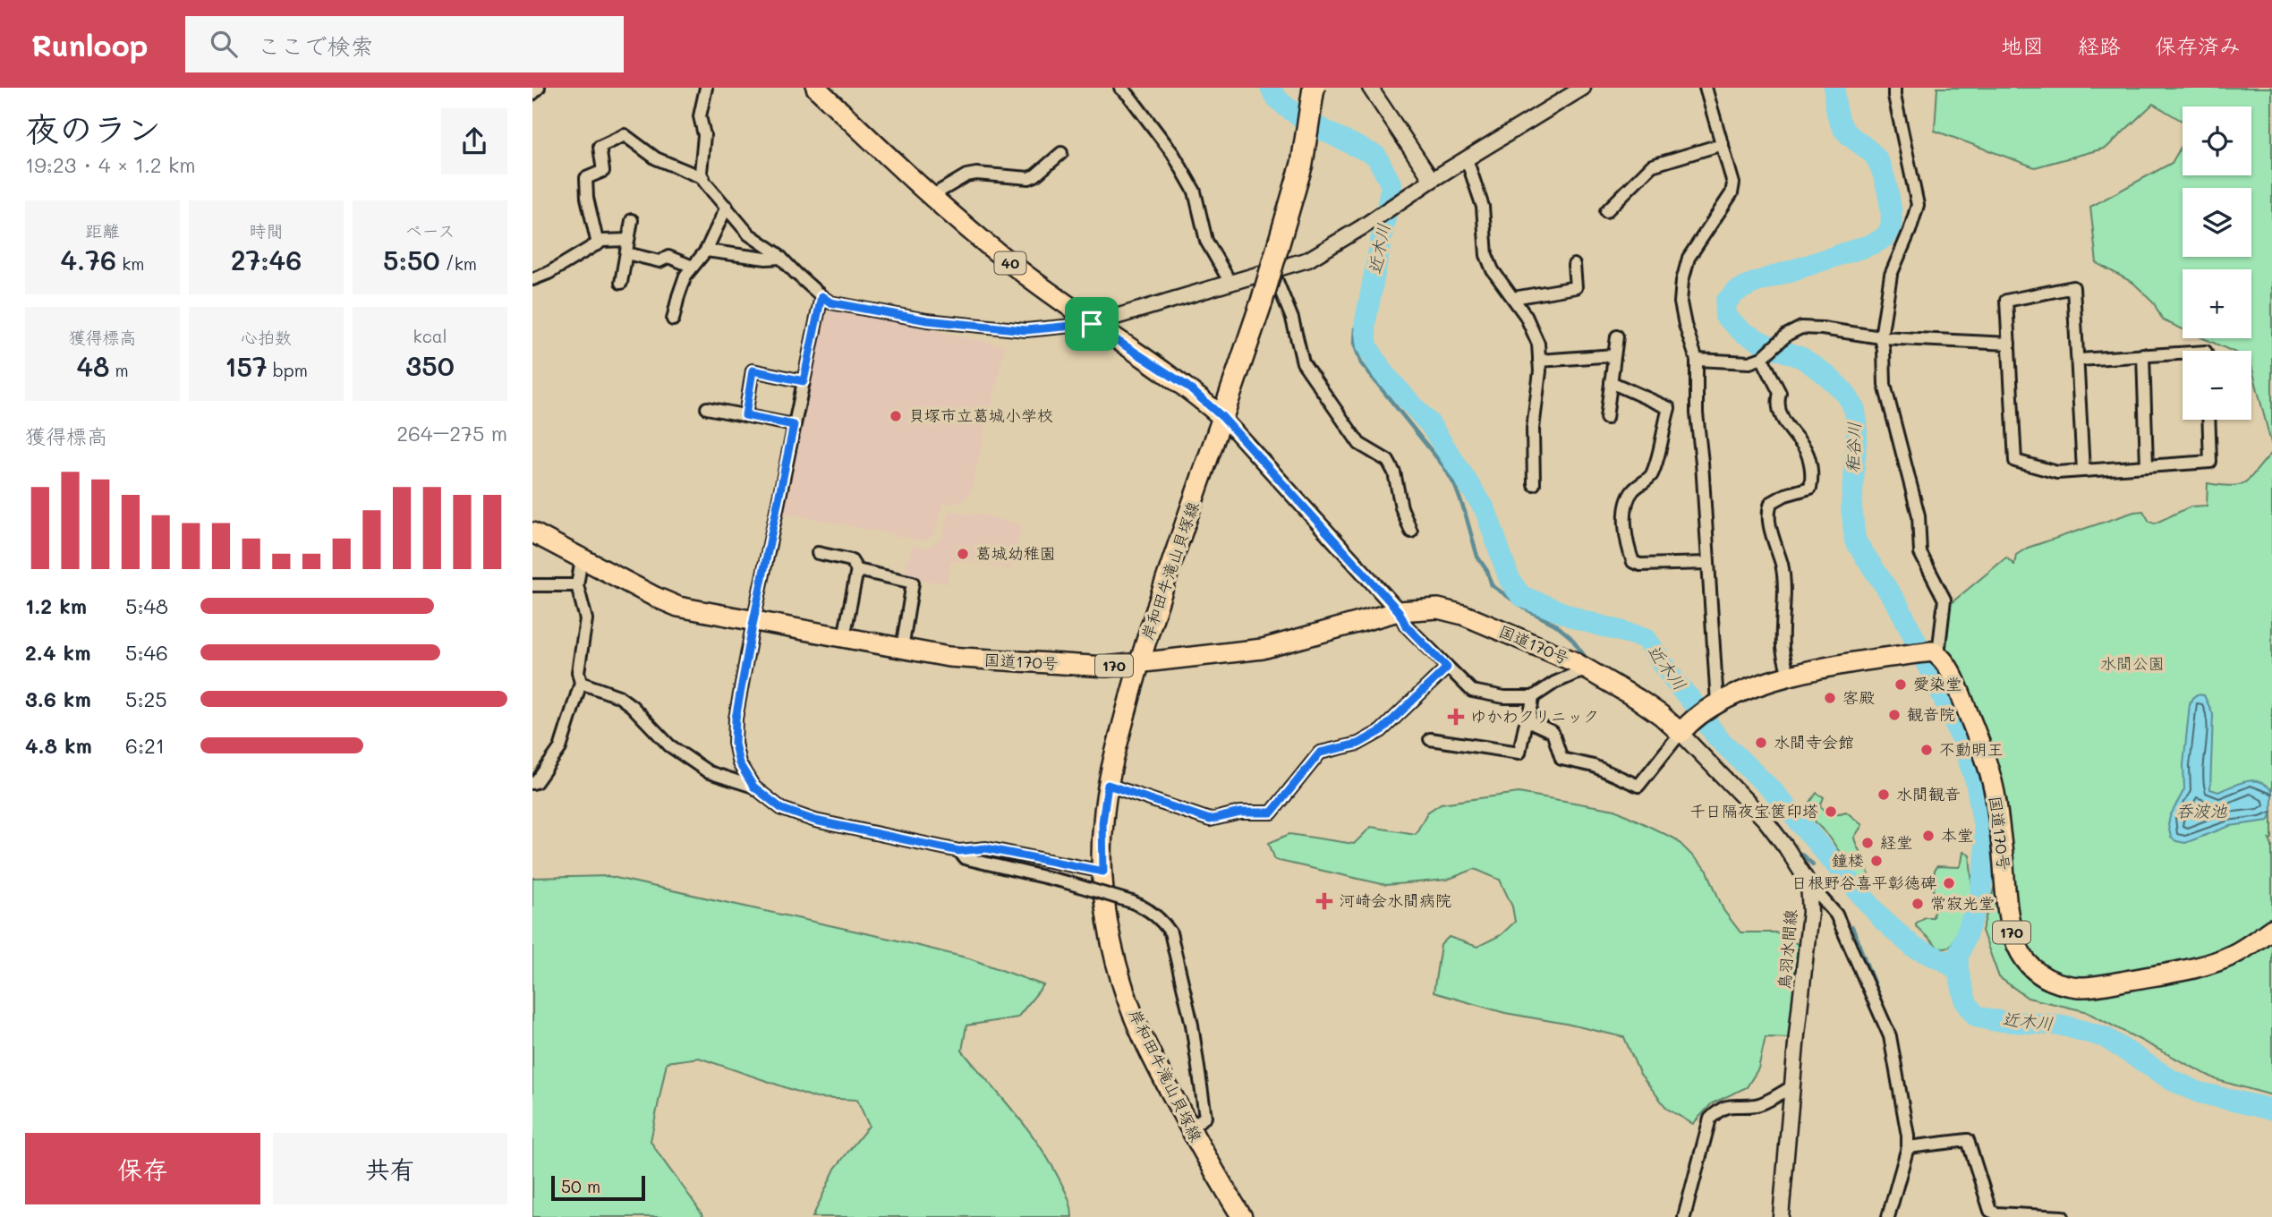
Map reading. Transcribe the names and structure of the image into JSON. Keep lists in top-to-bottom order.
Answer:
{
  "streets": {
    "main road": [
      "40",
      "岸和田牛滝山貝塚線",
      "国道170号",
      "170"
    ],
    "street": ["鳥羽水間線"]
  },
  "crossings": [
    ["40", "岸和田牛滝山貝塚線"],
    ["岸和田牛滝山貝塚線", "国道170号"],
    ["国道170号", "鳥羽水間線"]
  ],
  "water": ["近木川", "秬谷川", "呑波池"],
  "parks": ["水間公園"],
  "places": {
    "other": [
      "貝塚市立葛城小学校",
      "葛城幼稚園",
      "愛染堂",
      "客殿",
      "観音院",
      "水間寺会館",
      "不動明王",
      "水間観音",
      "千日隔夜宝篋印塔",
      "本堂",
      "経堂",
      "鐘楼",
      "日根野谷喜平彰徳碑",
      "常寂光堂"
    ],
    "health": ["ゆかわクリニック", "河崎会水間病院"]
  },
  "scale_bar": "50 m",
  "page": {
    "header": "Runloop",
    "search": "ここで検索",
    "nav": ["地図", "経路", "保存済み"],
    "heading": ["夜のラン", "19:23 · 4 × 1.2 km"],
    "map_buttons": ["+", "−"],
    "stats": [
      ["距離", "4.76 km"],
      ["時間", "27:46"],
      ["ペース", "5:50 /km"],
      ["獲得標高", "48 m"],
      ["心拍数", "157 bpm"],
      ["kcal", "350"]
    ],
    "chart": ["獲得標高", "264–275 m"],
    "list": [
      {
        "name": "1.2 km",
        "note": "5:48"
      },
      {
        "name": "2.4 km",
        "note": "5:46"
      },
      {
        "name": "3.6 km",
        "note": "5:25"
      },
      {
        "name": "4.8 km",
        "note": "6:21"
      }
    ],
    "buttons": ["保存", "共有"],
    "scale": "50 m"
  }
}
